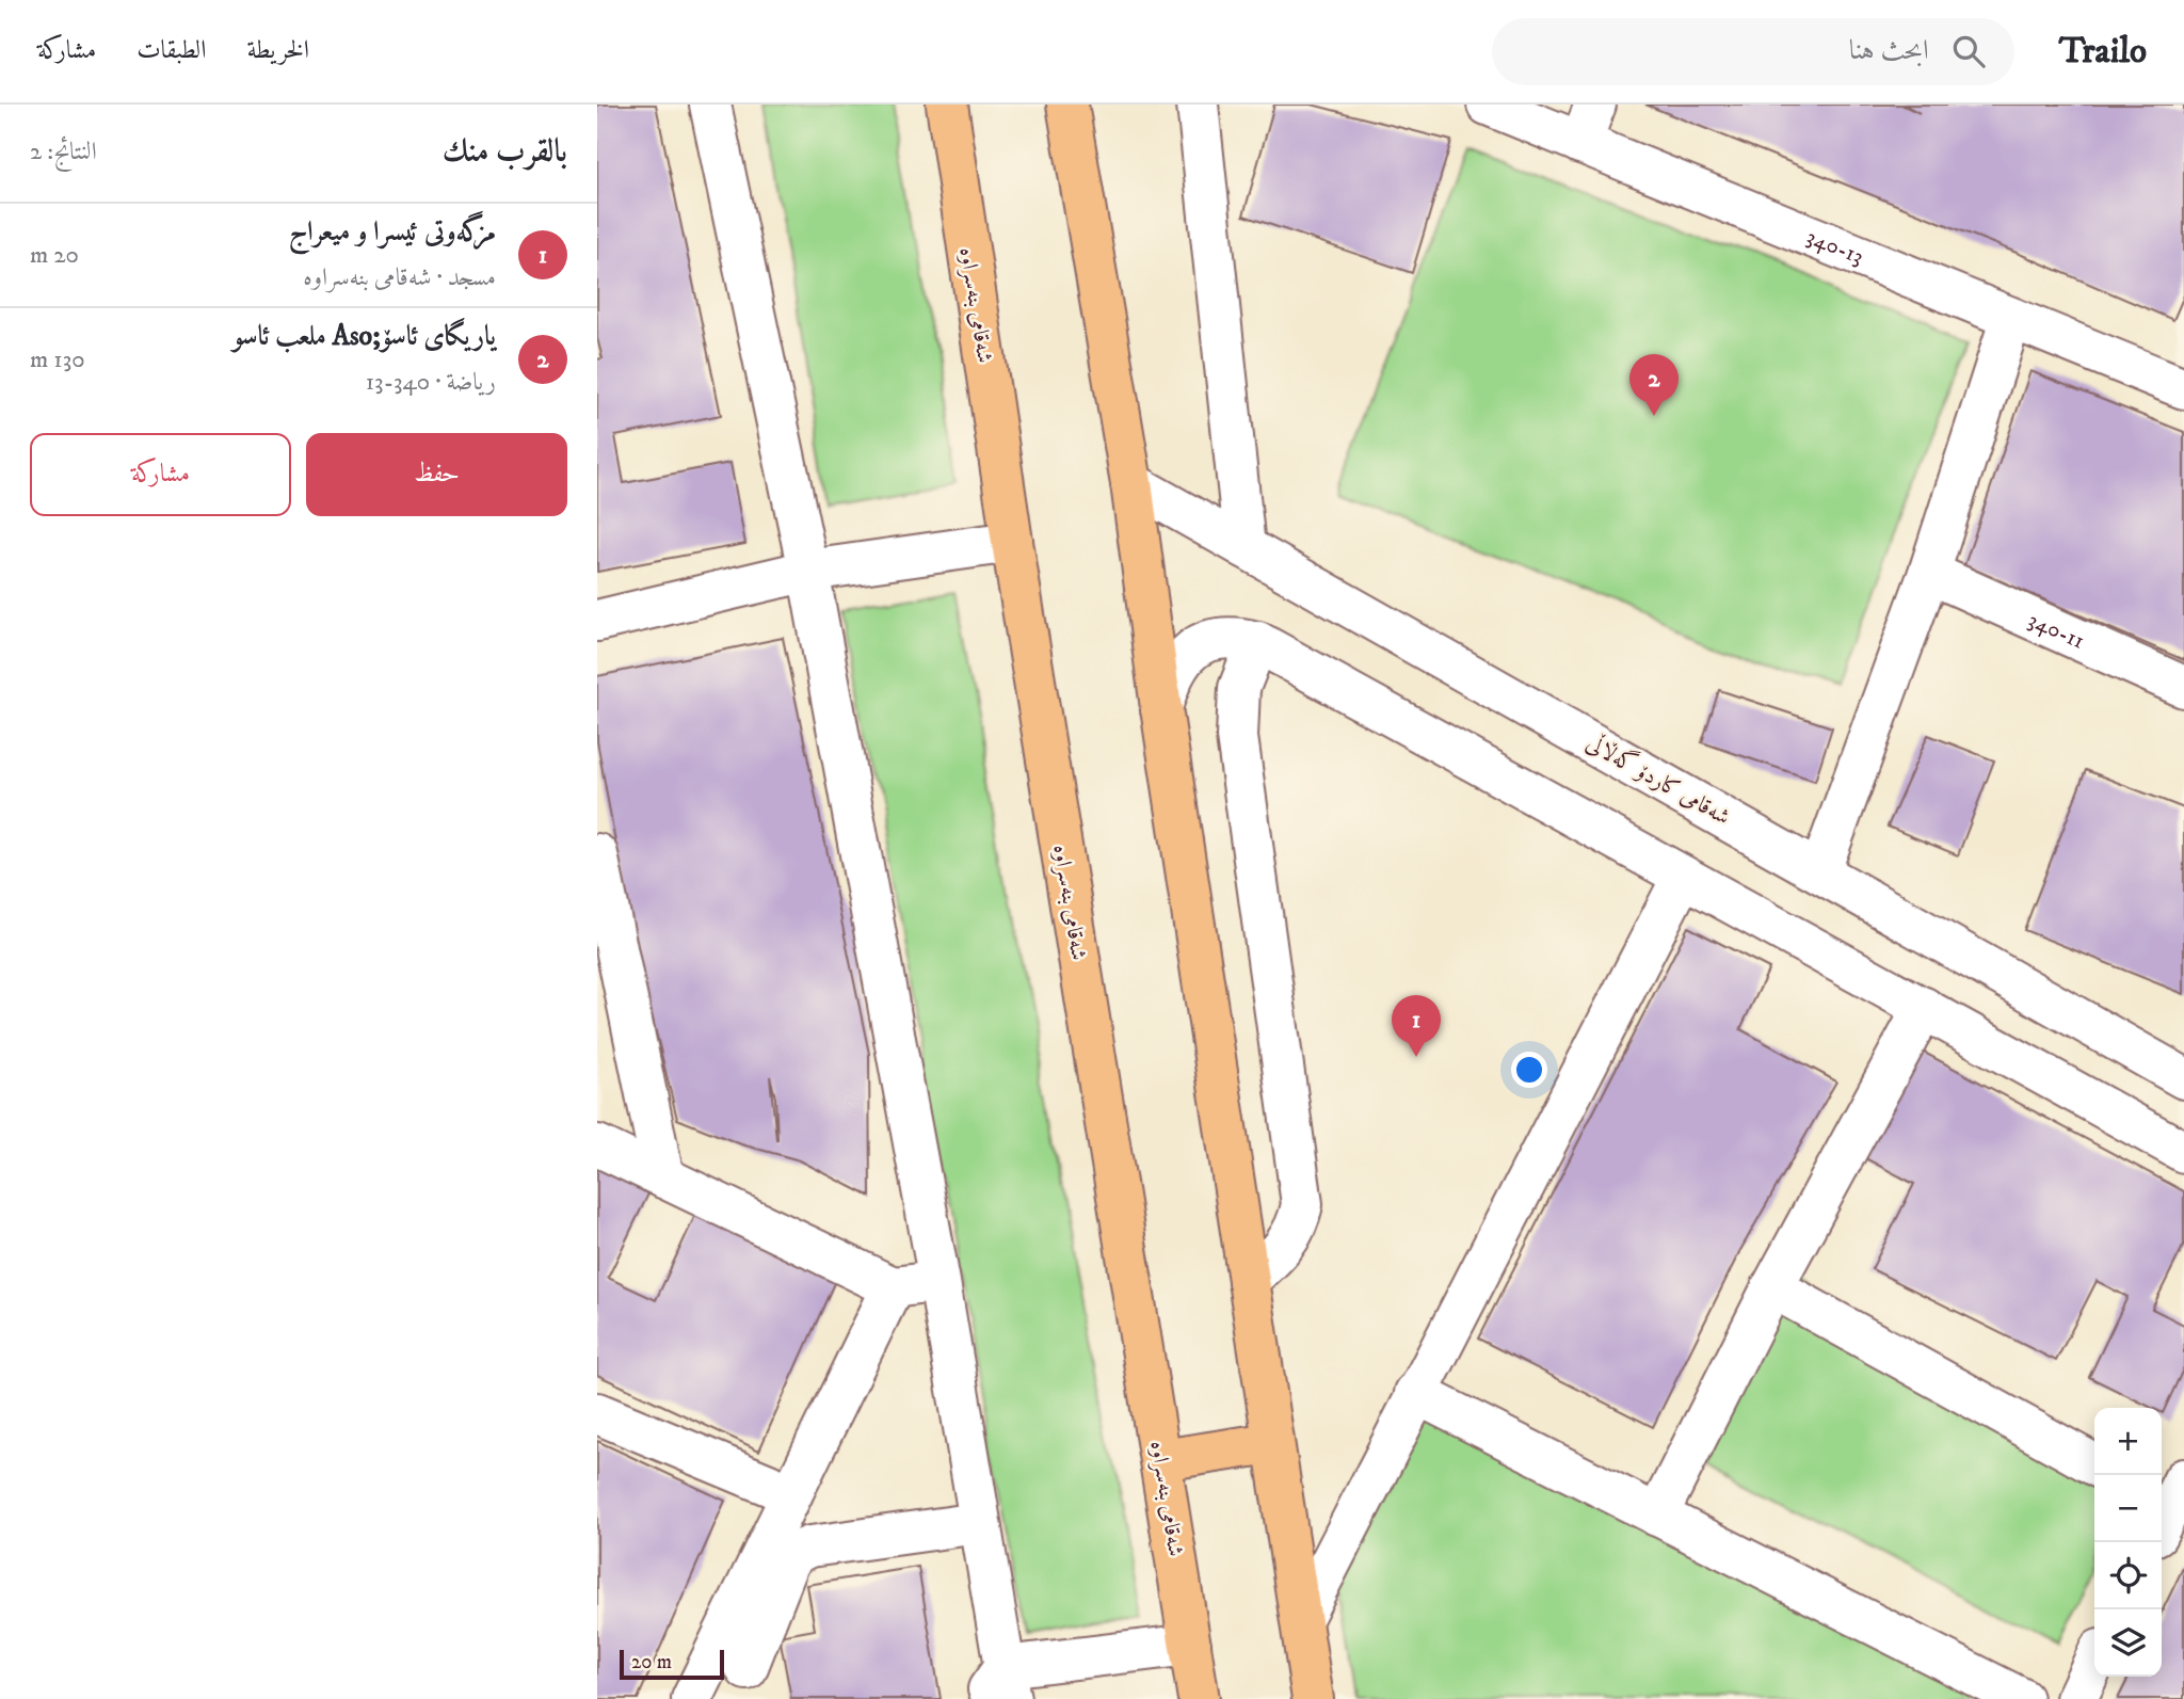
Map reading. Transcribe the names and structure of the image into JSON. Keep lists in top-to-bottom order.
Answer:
{
  "streets": {
    "main road": ["شەقامی بنەسراوە"],
    "street": ["340-13", "340-11", "شەقامی کاردۆ گەڵاڵی"]
  },
  "scale_bar": "20 m",
  "page": {
    "header": "Trailo",
    "search": "ابحث هنا",
    "nav": ["الخريطة", "الطبقات", "مشاركة"],
    "heading": ["بالقرب منك", "النتائج: 2"],
    "list": [
      {
        "mark": "1",
        "name": "مزگەوتی ئیسرا و میعراج",
        "note": "مسجد · شەقامی بنەسراوە",
        "value": "20 m"
      },
      {
        "mark": "2",
        "name": "یاریگای ئاسۆ;Aso ملعب ئاسو",
        "note": "رياضة · 340-13",
        "value": "130 m"
      }
    ],
    "pins": ["2", "1"],
    "buttons": ["حفظ", "مشاركة"],
    "map_buttons": ["+", "−"],
    "scale": "20 m"
  }
}
